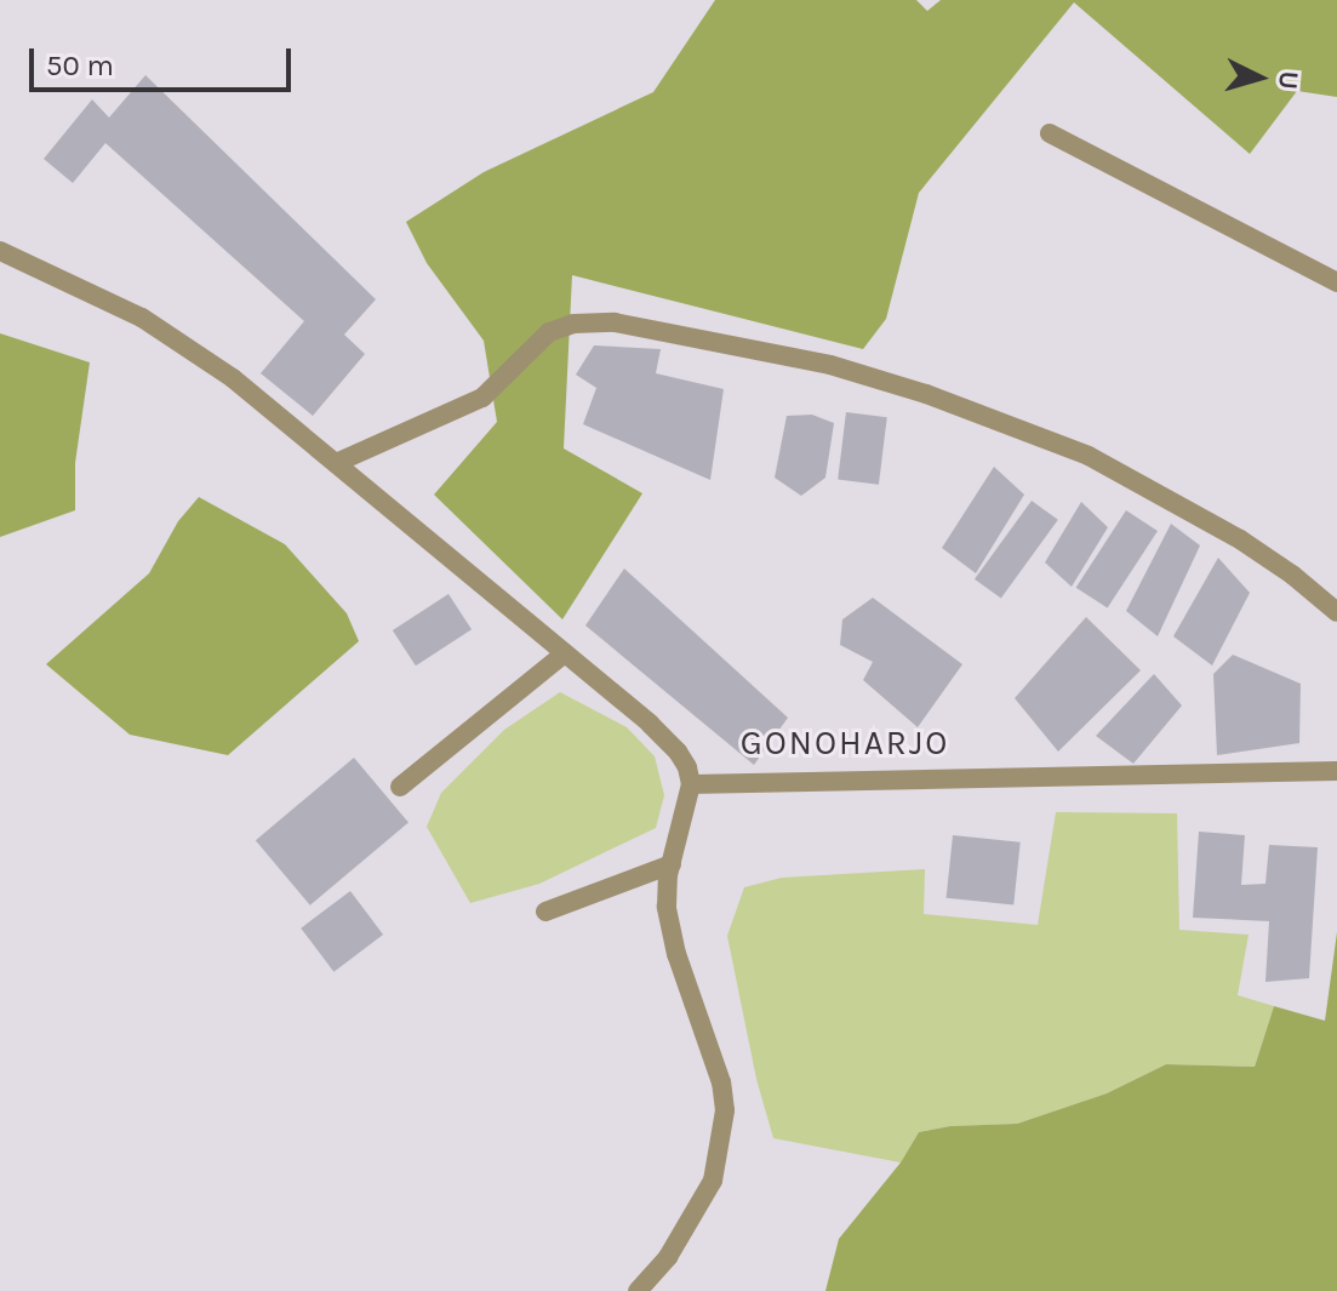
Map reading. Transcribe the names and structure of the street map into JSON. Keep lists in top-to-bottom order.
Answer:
{
  "districts": ["GONOHARJO"],
  "scale_bar": "50 m",
  "north": "right"
}
